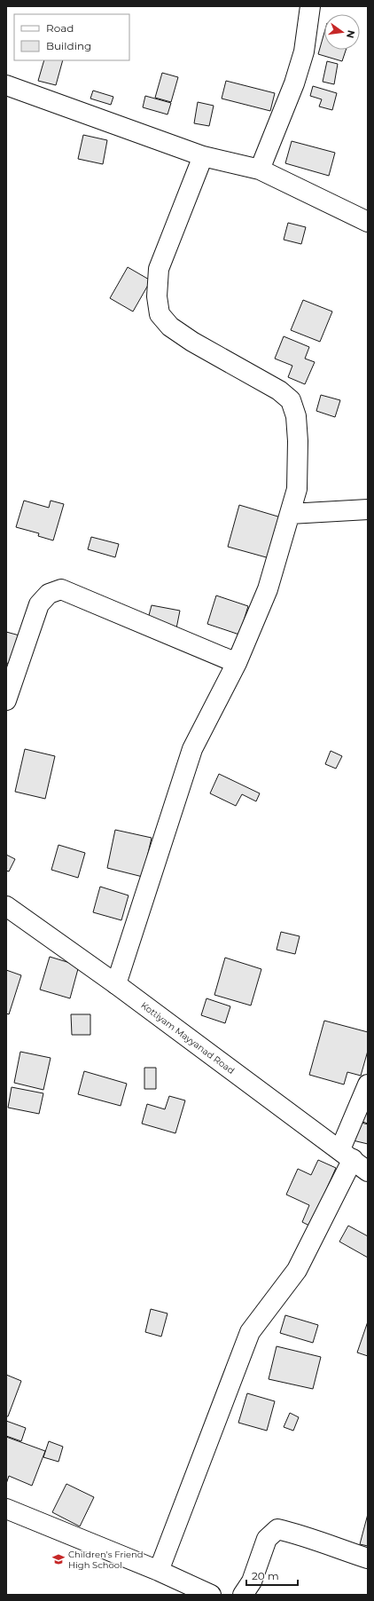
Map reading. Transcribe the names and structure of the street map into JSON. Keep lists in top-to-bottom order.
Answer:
{
  "streets": {
    "street": ["Kottiyam Mayyanad Road"]
  },
  "places": {
    "school or university": ["Children's Friend High School"]
  },
  "legend": ["Road", "Building"],
  "scale_bar": "20 m",
  "north": "right"
}
